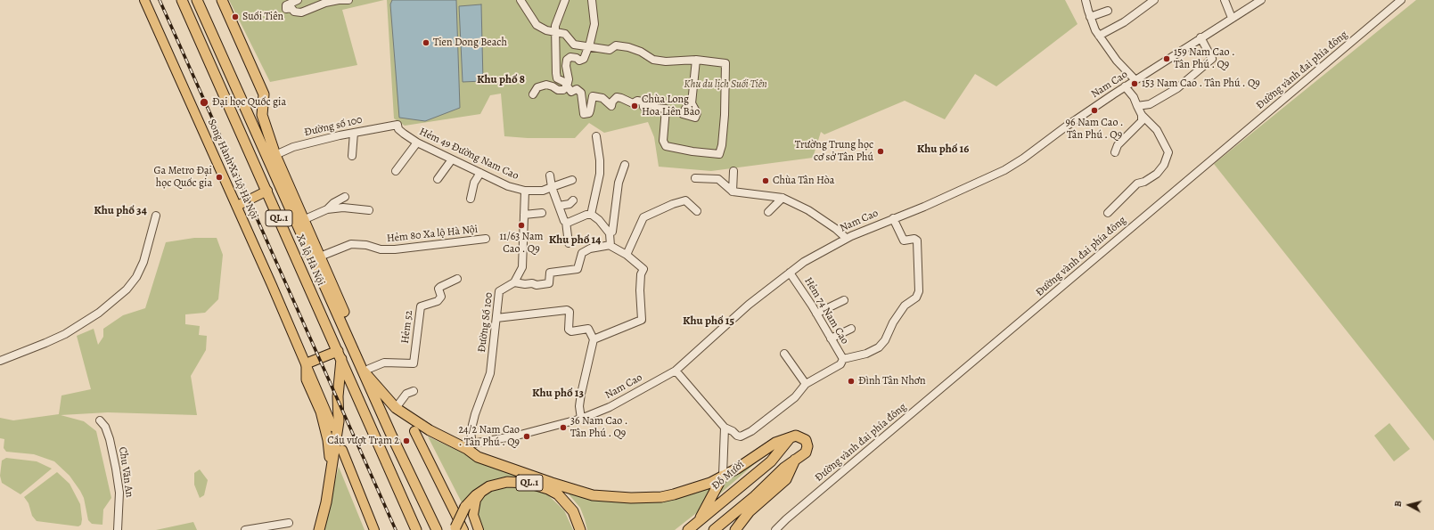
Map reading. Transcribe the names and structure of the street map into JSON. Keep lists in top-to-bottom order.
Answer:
{
  "streets": {
    "highway": ["QL.1", "Xa lộ Hà Nội", "Đỗ Mười"],
    "main road": ["Song Hành Xa Lộ Hà Nội"],
    "street": [
      "Đường vành đai phía đông",
      "Nam Cao",
      "Đường số 100",
      "Hẻm 49 Đường Nam Cao",
      "Hẻm 80 Xa lộ Hà Nội",
      "Hẻm 74 Nam Cao",
      "Đường Số 100",
      "Hẻm 52",
      "Chu Văn An"
    ]
  },
  "crossings": [
    ["Nam Cao", "Hẻm 74 Nam Cao"],
    ["Nam Cao", "Đường Số 100"],
    ["Đường số 100", "Hẻm 49 Đường Nam Cao"],
    ["Đường số 100", "Xa lộ Hà Nội"],
    ["QL.1", "Xa lộ Hà Nội"],
    ["Hẻm 80 Xa lộ Hà Nội", "Xa lộ Hà Nội"],
    ["Xa lộ Hà Nội", "Hẻm 52"]
  ],
  "districts": [
    "Khu phố 8",
    "Khu phố 16",
    "Khu phố 34",
    "Khu phố 14",
    "Khu phố 15",
    "Khu phố 13"
  ],
  "parks": ["Khu du lịch Suối Tiên"],
  "places": [
    "Suối Tiên",
    "Tien Dong Beach",
    "159 Nam Cao . Tân Phú . Q9",
    "153 Nam Cao . Tân Phú . Q9",
    "Đại học Quốc gia",
    "Chùa Long Hoa Liên Bảo",
    "96 Nam Cao . Tân Phú . Q9",
    "Trường Trung học cơ sở Tân Phú",
    "Ga Metro Đại học Quốc gia",
    "Chùa Tân Hòa",
    "11/63 Nam Cao . Q9",
    "Đình Tân Nhơn",
    "36 Nam Cao . Tân Phú . Q9",
    "24/2 Nam Cao . Tân Phú . Q9",
    "Cầu vượt Trạm 2"
  ],
  "north": "left"
}
